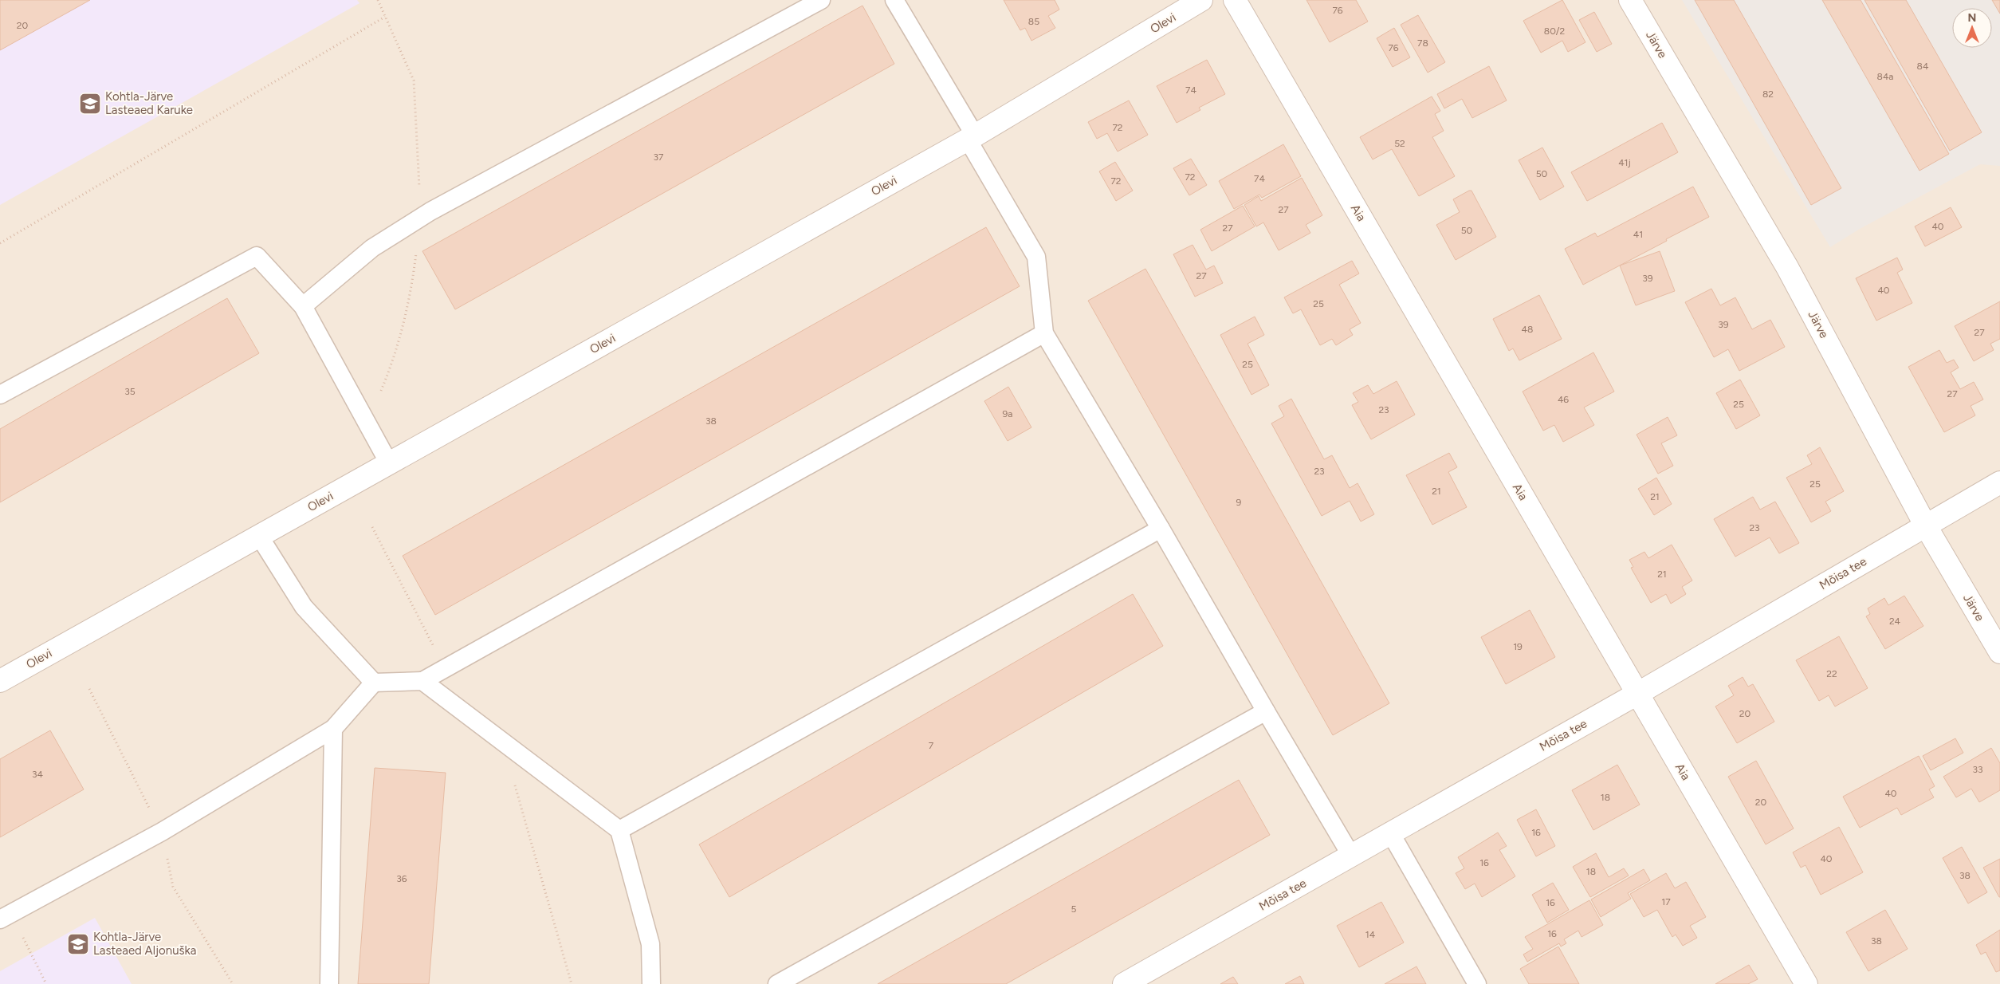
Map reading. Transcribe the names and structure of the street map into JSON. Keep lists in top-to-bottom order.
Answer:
{
  "streets": {
    "street": [
      "Olevi",
      "Järve",
      "Aia",
      "Mõisa tee"
    ]
  },
  "crossings": [
    ["Järve", "Mõisa tee"],
    ["Aia", "Mõisa tee"]
  ],
  "places": {
    "school or university": ["Kohtla-Järve Lasteaed Karuke", "Kohtla-Järve Lasteaed Aljonuška"]
  },
  "house_numbers": [
    "76",
    "85",
    "20",
    "80/2",
    "78",
    "76",
    "84",
    "84a",
    "74",
    "82",
    "72",
    "52",
    "37",
    "41j",
    "50",
    "72",
    "74",
    "72",
    "27",
    "40",
    "27",
    "50",
    "41",
    "27",
    "39",
    "40",
    "25",
    "39",
    "48",
    "27",
    "25",
    "35",
    "27",
    "46",
    "25",
    "23",
    "9a",
    "38",
    "23",
    "25",
    "21",
    "21",
    "9",
    "23",
    "21",
    "24",
    "19",
    "22",
    "20",
    "7",
    "33",
    "34",
    "40",
    "18",
    "20",
    "16",
    "40",
    "16",
    "18",
    "38",
    "36",
    "17",
    "16",
    "5",
    "16",
    "14",
    "38"
  ],
  "north": "top"
}
